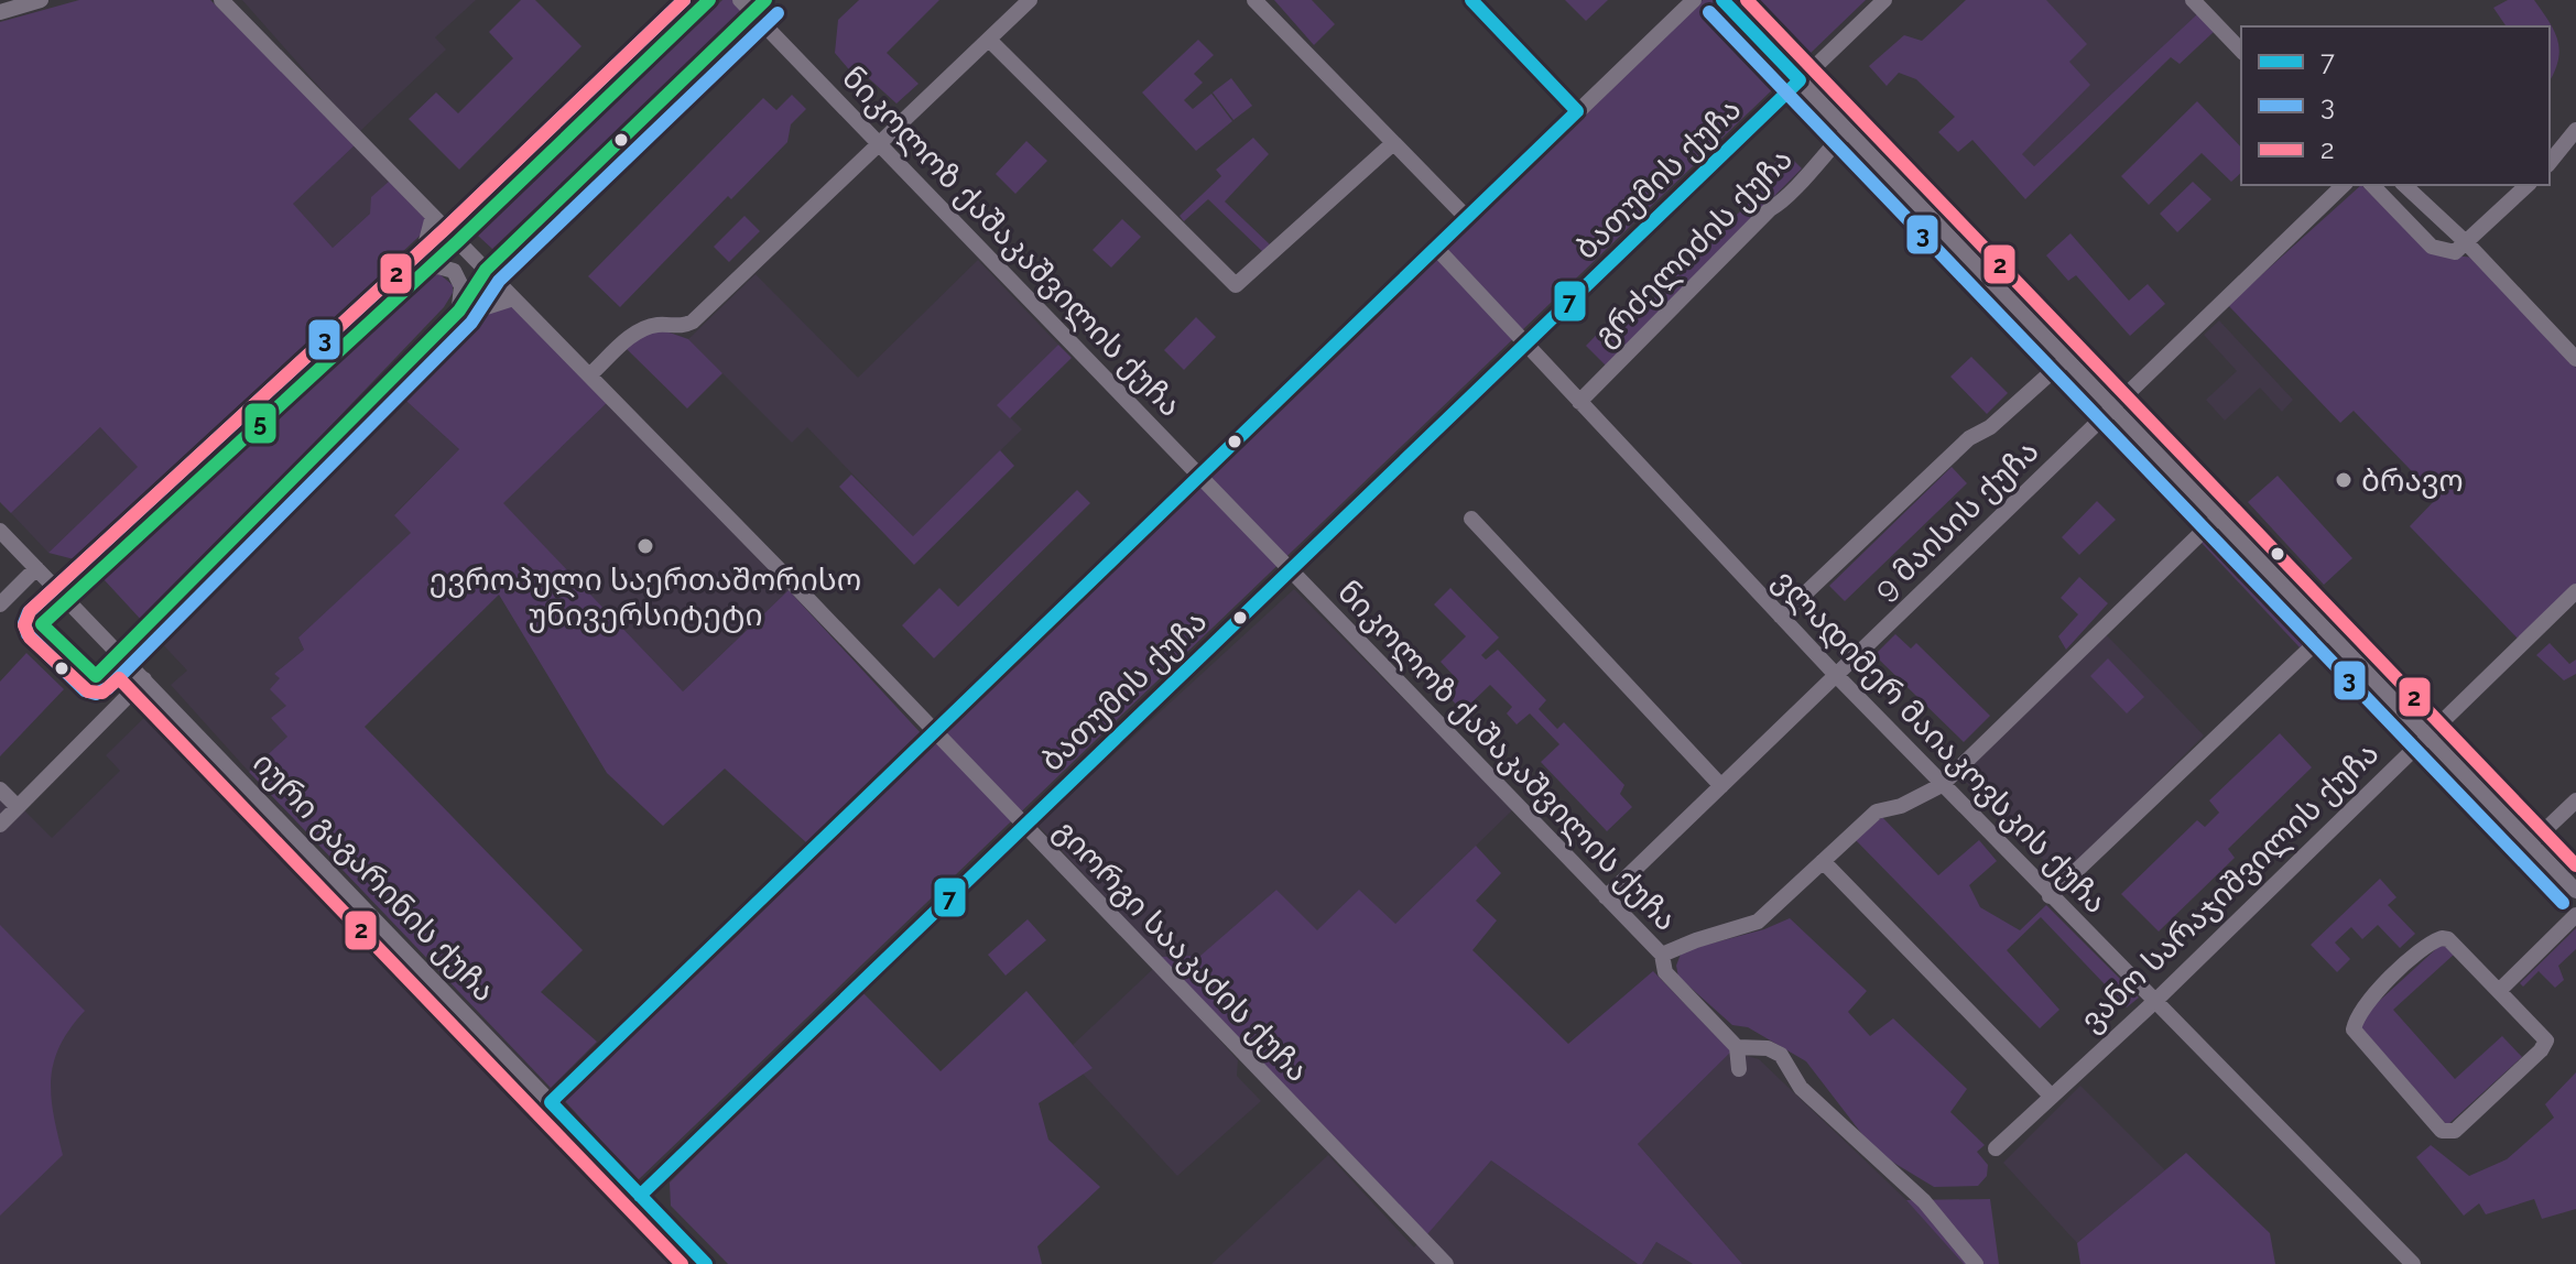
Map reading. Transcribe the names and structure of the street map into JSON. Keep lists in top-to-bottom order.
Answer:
{
  "streets": {
    "street": [
      "ბათუმის ქუჩა",
      "ნიკოლოზ ქაშაკაშვილის ქუჩა",
      "გრძელიძის ქუჩა",
      "9 მაისის ქუჩა",
      "ვლადიმერ მაიაკოვსკის ქუჩა",
      "იური გაგარინის ქუჩა",
      "ვანო სარაჯიშვილის ქუჩა",
      "გიორგი სააკაძის ქუჩა"
    ]
  },
  "crossings": [
    ["ბათუმის ქუჩა", "ნიკოლოზ ქაშაკაშვილის ქუჩა"],
    ["ბათუმის ქუჩა", "ვლადიმერ მაიაკოვსკის ქუჩა"],
    ["ბათუმის ქუჩა", "იური გაგარინის ქუჩა"],
    ["ბათუმის ქუჩა", "გიორგი სააკაძის ქუჩა"],
    ["ნიკოლოზ ქაშაკაშვილის ქუჩა", "9 მაისის ქუჩა"],
    ["გრძელიძის ქუჩა", "ვლადიმერ მაიაკოვსკის ქუჩა"],
    ["9 მაისის ქუჩა", "ვლადიმერ მაიაკოვსკის ქუჩა"],
    ["ვლადიმერ მაიაკოვსკის ქუჩა", "ვანო სარაჯიშვილის ქუჩა"]
  ],
  "places": ["ბრავო", "ევროპული საერთაშორისო უნივერსიტეტი"],
  "lines": [
    "transit line 7",
    "transit line 3",
    "transit line 2",
    "transit line 5"
  ],
  "legend": ["7", "3", "2"]
}
